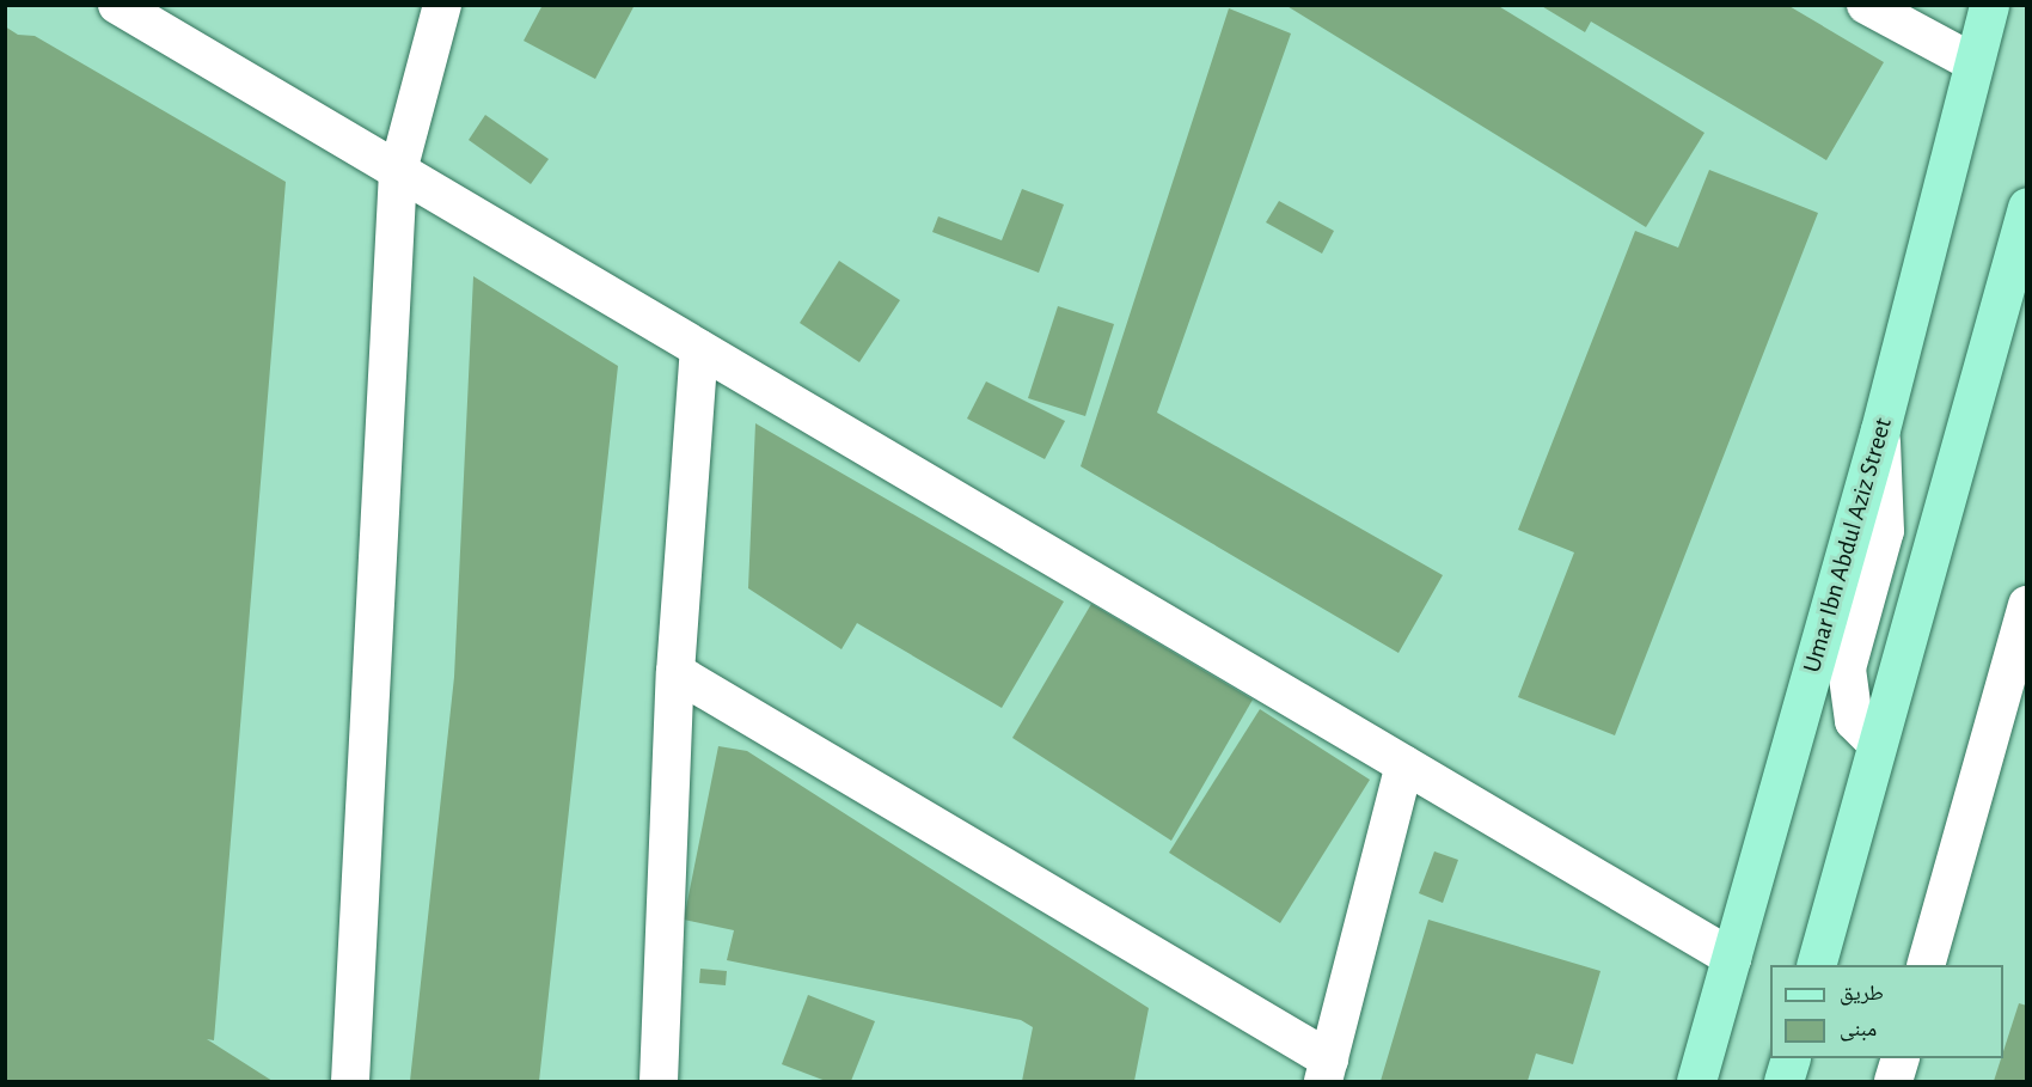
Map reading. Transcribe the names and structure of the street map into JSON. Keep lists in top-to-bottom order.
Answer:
{
  "streets": {
    "main road": ["Umar Ibn Abdul Aziz Street"]
  },
  "legend": ["طريق", "مبنى"]
}
